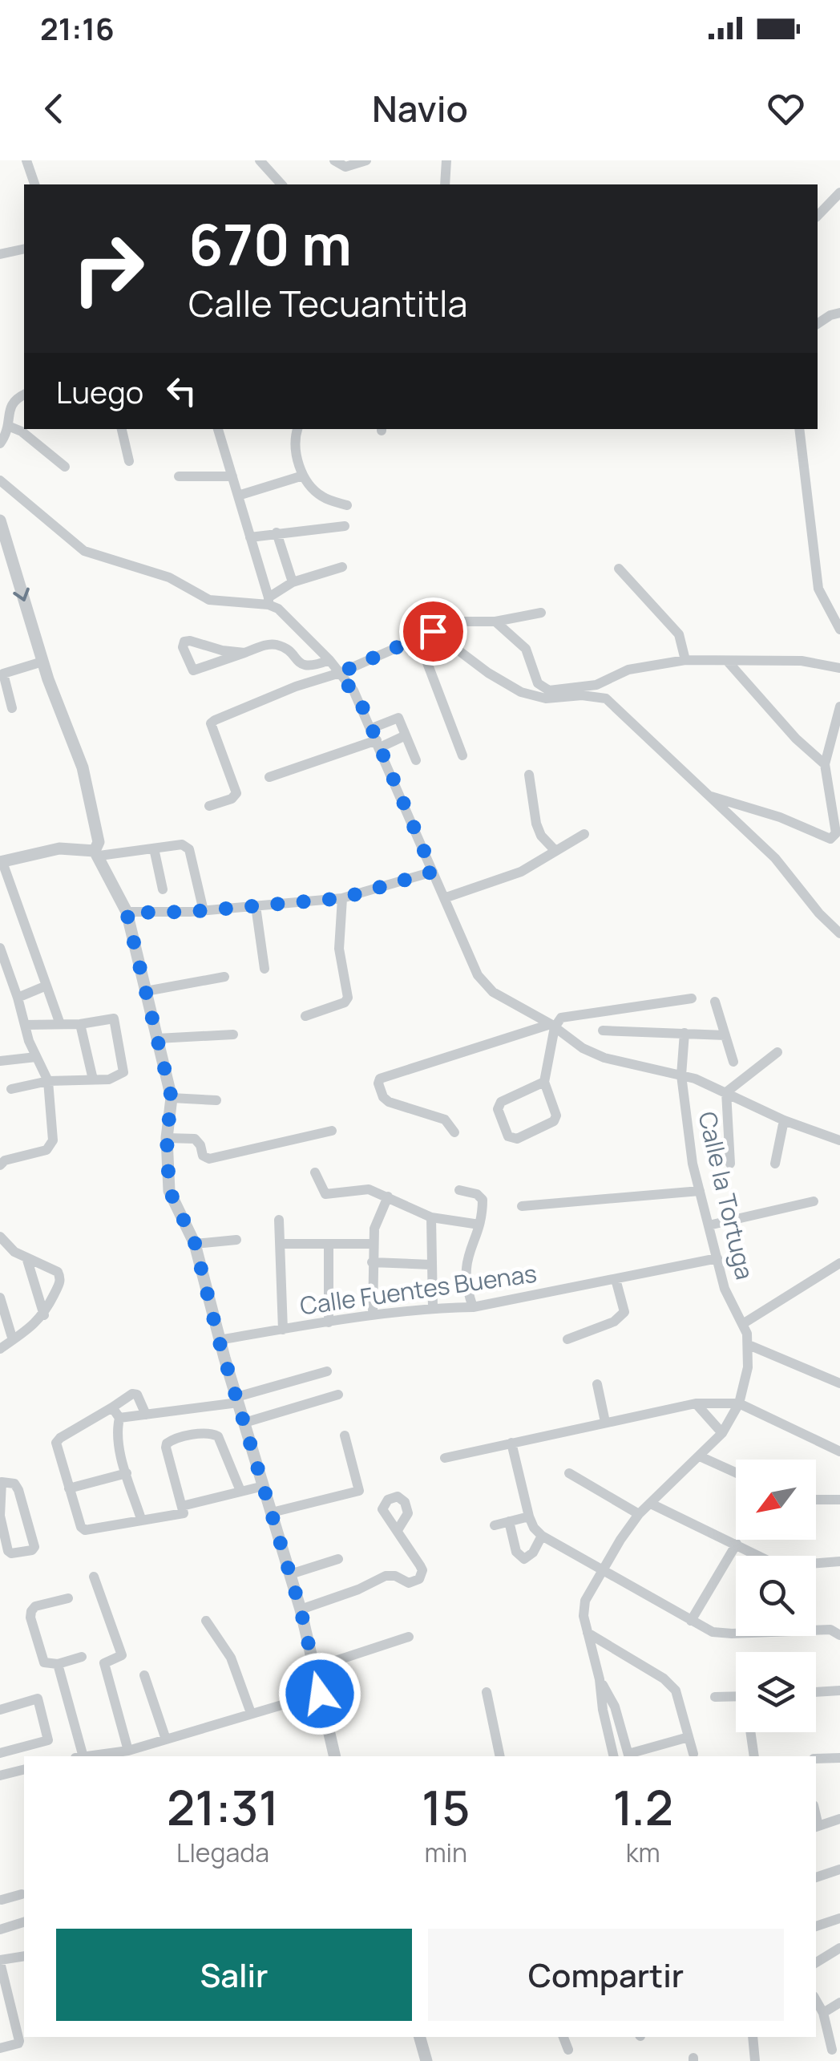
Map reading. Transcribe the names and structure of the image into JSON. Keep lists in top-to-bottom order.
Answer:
{
  "streets": {
    "street": ["Calle la Tortuga", "Calle Fuentes Buenas"]
  },
  "crossings": [
    ["Calle la Tortuga", "Calle Fuentes Buenas"]
  ],
  "north": "bottom left",
  "page": {
    "status": "21:16",
    "header": "Navio",
    "turn": ["670 m", "Calle Tecuantitla"],
    "then": "Luego",
    "eta": [
      "21:31",
      "Llegada",
      "15",
      "min",
      "1.2",
      "km"
    ],
    "buttons": ["Salir", "Compartir"]
  }
}
